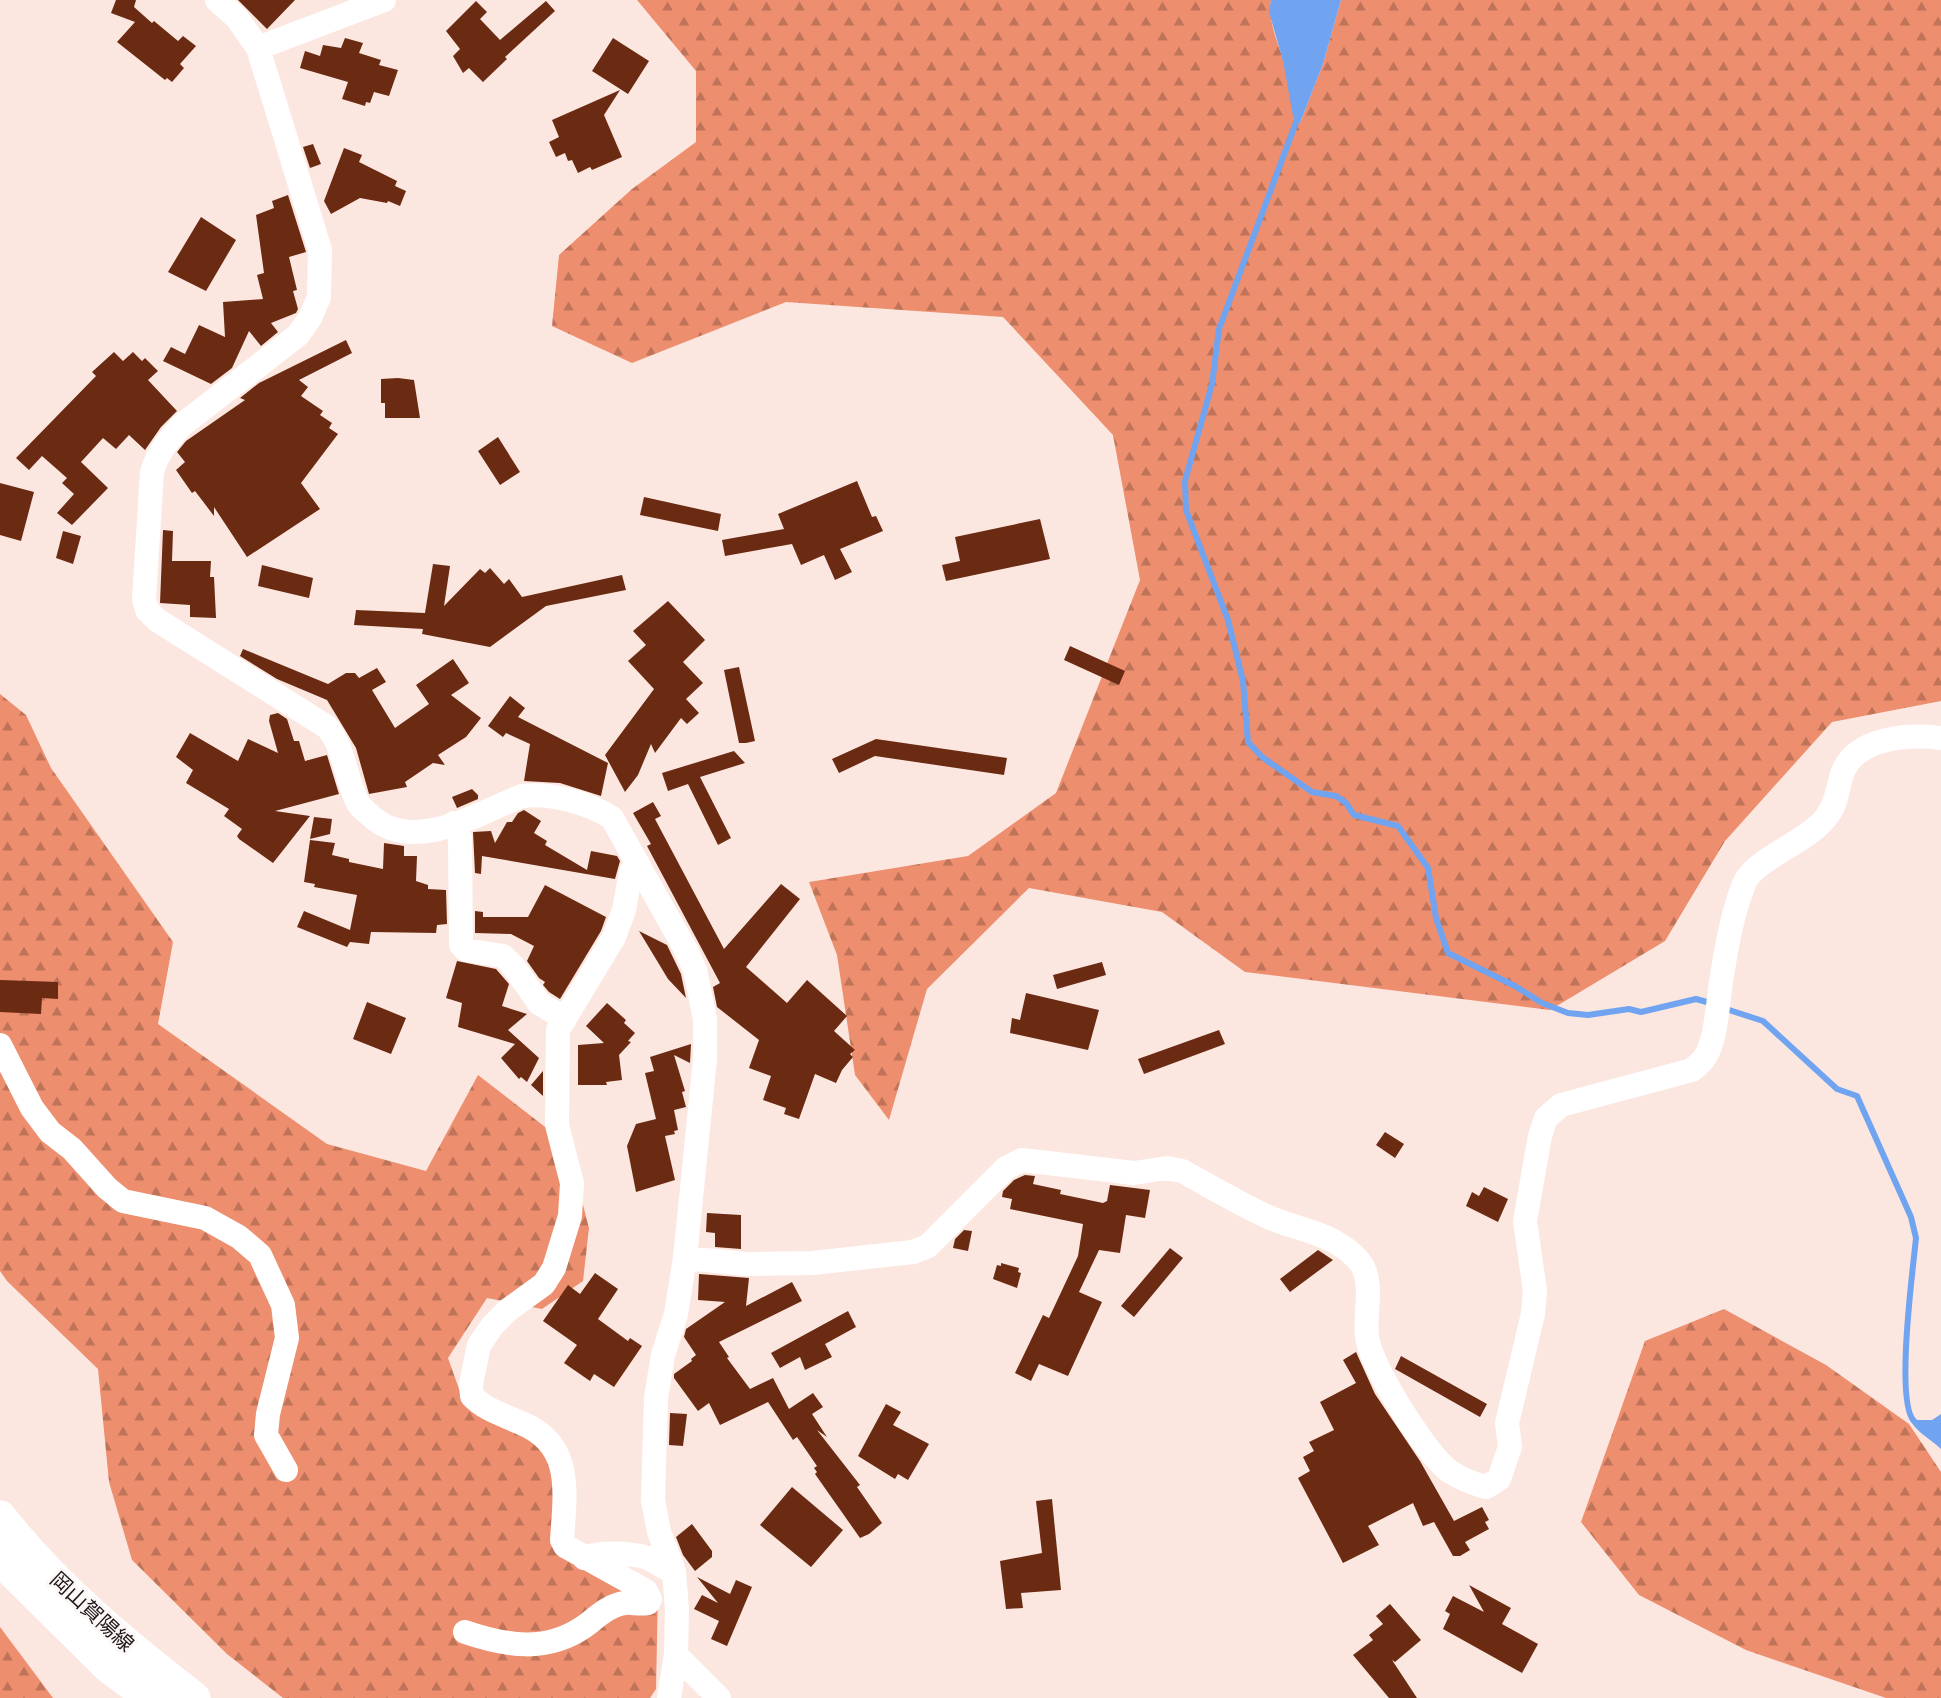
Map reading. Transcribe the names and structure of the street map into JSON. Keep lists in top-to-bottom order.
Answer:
{
  "streets": {
    "main road": ["岡山賀陽線"]
  }
}
